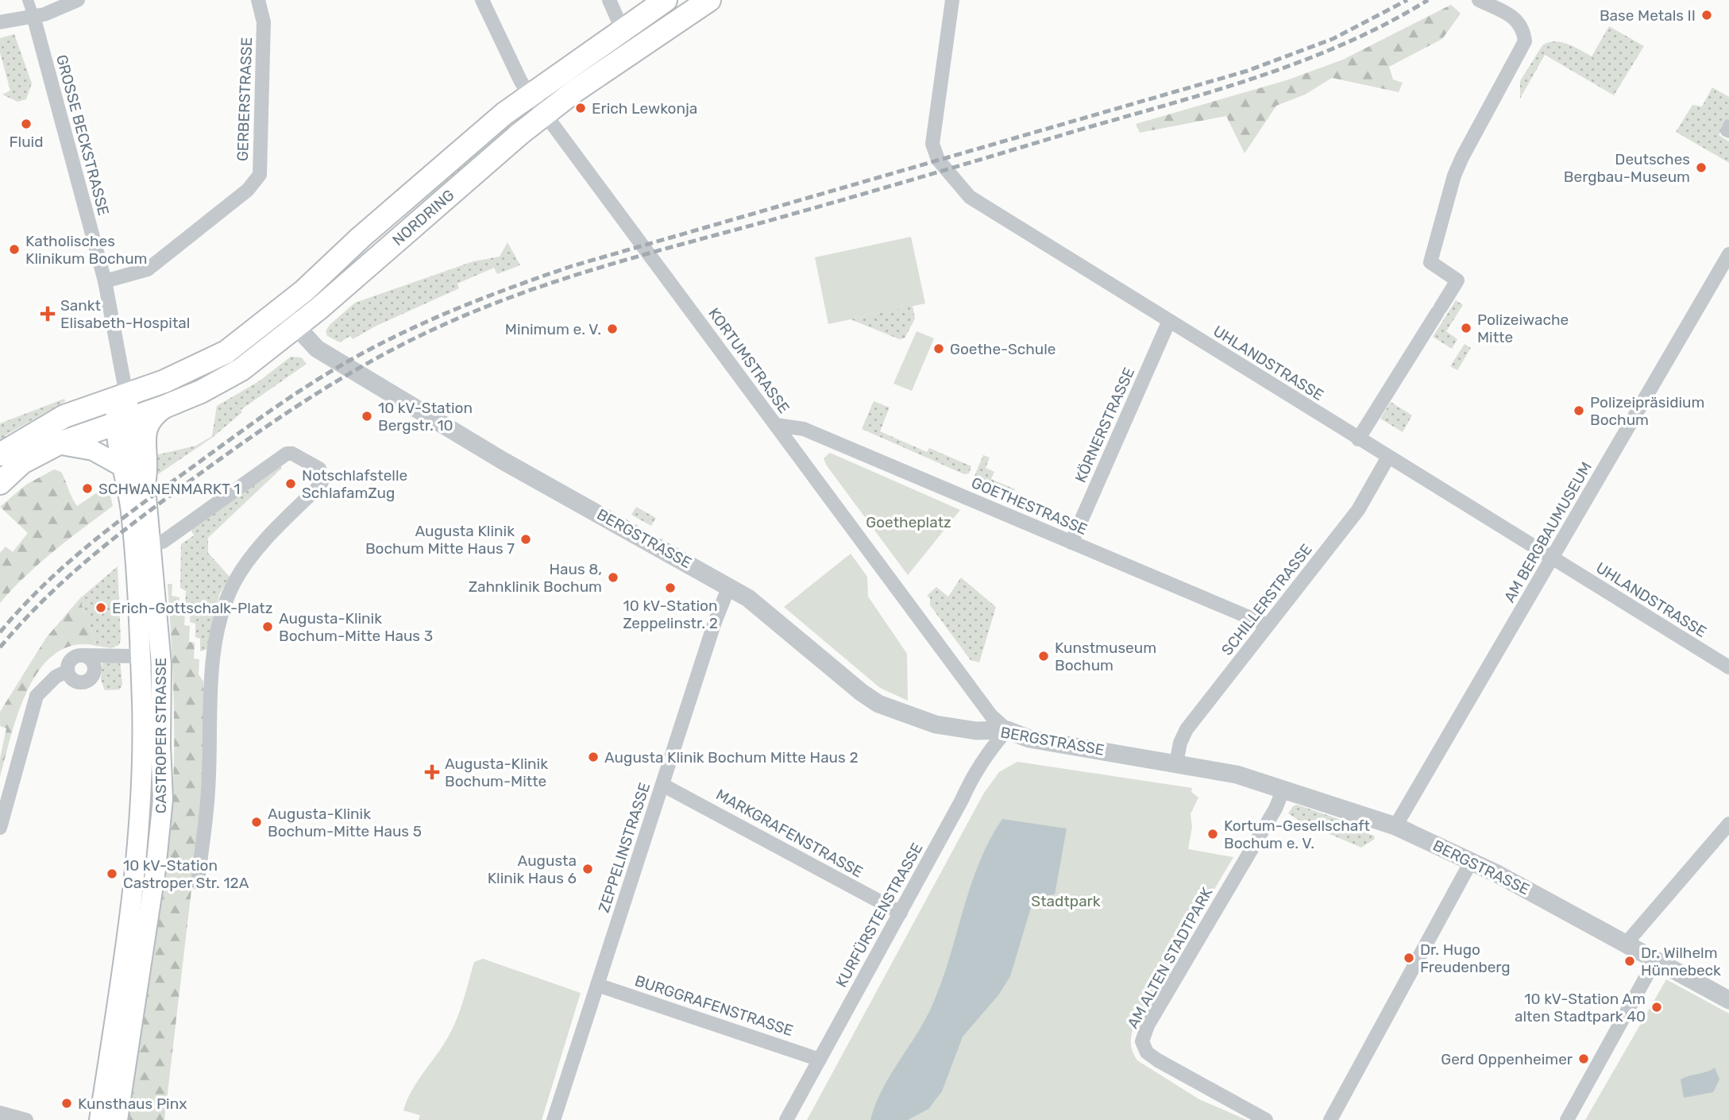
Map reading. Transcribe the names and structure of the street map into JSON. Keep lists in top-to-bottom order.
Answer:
{
  "streets": {
    "main road": ["NORDRING", "CASTROPER STRASSE"],
    "street": [
      "GERBERSTRASSE",
      "GROSSE BECKSTRASSE",
      "KORTUMSTRASSE",
      "UHLANDSTRASSE",
      "KÖRNERSTRASSE",
      "GOETHESTRASSE",
      "AM BERGBAUMUSEUM",
      "BERGSTRASSE",
      "SCHILLERSTRASSE",
      "MARKGRAFENSTRASSE",
      "ZEPPELINSTRASSE",
      "KURFÜRSTENSTRASSE",
      "AM ALTEN STADTPARK",
      "BURGGRAFENSTRASSE"
    ]
  },
  "crossings": [
    ["GERBERSTRASSE", "GROSSE BECKSTRASSE"],
    ["GROSSE BECKSTRASSE", "NORDRING"],
    ["NORDRING", "KORTUMSTRASSE"],
    ["NORDRING", "BERGSTRASSE"],
    ["NORDRING", "CASTROPER STRASSE"],
    ["KORTUMSTRASSE", "GOETHESTRASSE"],
    ["KORTUMSTRASSE", "BERGSTRASSE"],
    ["KORTUMSTRASSE", "KURFÜRSTENSTRASSE"],
    ["UHLANDSTRASSE", "KÖRNERSTRASSE"],
    ["UHLANDSTRASSE", "AM BERGBAUMUSEUM"],
    ["UHLANDSTRASSE", "SCHILLERSTRASSE"],
    ["KÖRNERSTRASSE", "GOETHESTRASSE"],
    ["GOETHESTRASSE", "SCHILLERSTRASSE"],
    ["AM BERGBAUMUSEUM", "BERGSTRASSE"],
    ["BERGSTRASSE", "SCHILLERSTRASSE"],
    ["BERGSTRASSE", "ZEPPELINSTRASSE"],
    ["BERGSTRASSE", "KURFÜRSTENSTRASSE"],
    ["BERGSTRASSE", "AM ALTEN STADTPARK"],
    ["MARKGRAFENSTRASSE", "ZEPPELINSTRASSE"],
    ["MARKGRAFENSTRASSE", "KURFÜRSTENSTRASSE"],
    ["ZEPPELINSTRASSE", "BURGGRAFENSTRASSE"],
    ["KURFÜRSTENSTRASSE", "BURGGRAFENSTRASSE"]
  ],
  "parks": ["Goetheplatz", "Stadtpark"],
  "places": {
    "other": [
      "Base Metals II",
      "Erich Lewkonja",
      "Fluid",
      "Deutsches Bergbau-Museum",
      "Katholisches Klinikum Bochum",
      "Polizeiwache Mitte",
      "Minimum e. V.",
      "Goethe-Schule",
      "Polizeipräsidium Bochum",
      "10 kV-Station Bergstr. 10",
      "Notschlafstelle SchlafamZug",
      "SCHWANENMARKT 1",
      "Augusta Klinik Bochum Mitte Haus 7",
      "Haus 8, Zahnklinik Bochum",
      "10 kV-Station Zeppelinstr. 2",
      "Erich-Gottschalk-Platz",
      "Augusta-Klinik Bochum-Mitte Haus 3",
      "Kunstmuseum Bochum",
      "Augusta Klinik Bochum Mitte Haus 2",
      "Augusta-Klinik Bochum-Mitte Haus 5",
      "Kortum-Gesellschaft Bochum e. V.",
      "Augusta Klinik Haus 6",
      "10 kV-Station Castroper Str. 12A",
      "Dr. Hugo Freudenberg",
      "Dr. Wilhelm Hünnebeck",
      "10 kV-Station Am alten Stadtpark 40",
      "Gerd Oppenheimer",
      "Kunsthaus Pinx"
    ],
    "health": ["Sankt Elisabeth-Hospital", "Augusta-Klinik Bochum-Mitte"]
  }
}
